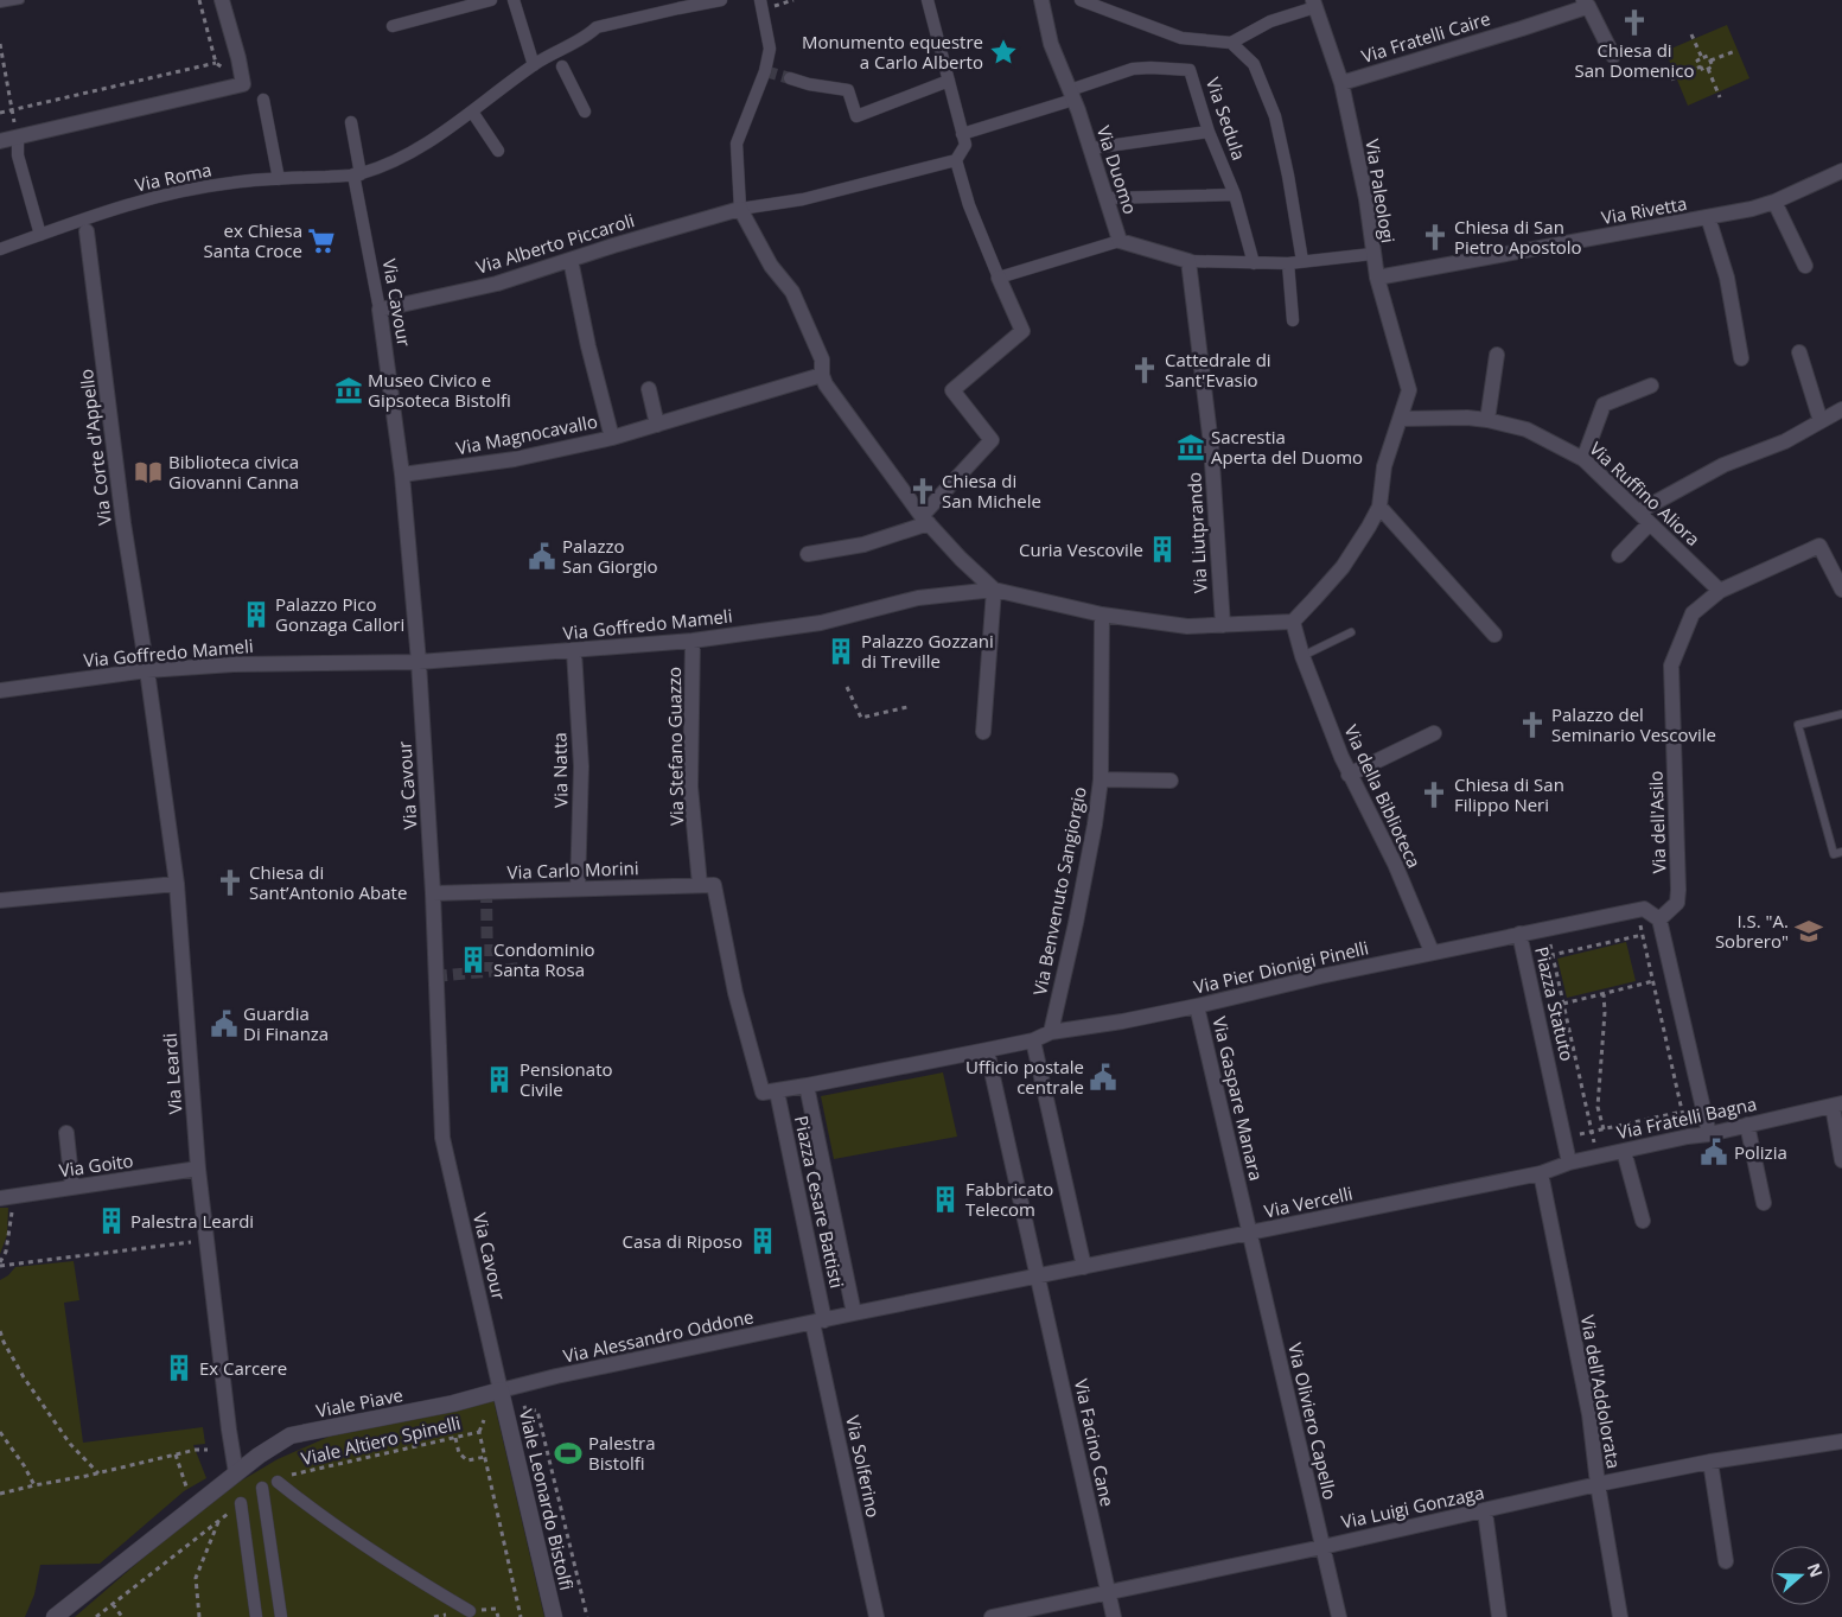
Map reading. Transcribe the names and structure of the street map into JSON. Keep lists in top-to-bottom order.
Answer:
{
  "streets": {
    "street": [
      "Via Fratelli Caire",
      "Via Sedula",
      "Via Duomo",
      "Via Roma",
      "Via Paleologi",
      "Via Rivetta",
      "Via Alberto Piccaroli",
      "Via Cavour",
      "Via Magnocavallo",
      "Via Corte d'Appello",
      "Via Ruffino Aliora",
      "Via Liutprando",
      "Via Goffredo Mameli",
      "Via Stefano Guazzo",
      "Via Natta",
      "Via della Biblioteca",
      "Via dell'Asilo",
      "Via Carlo Morini",
      "Via Benvenuto Sangiorgio",
      "Via Pier Dionigi Pinelli",
      "Piazza Statuto",
      "Via Leardi",
      "Via Gaspare Manara",
      "Via Fratelli Bagna",
      "Via Goito",
      "Piazza Cesare Battisti",
      "Via Vercelli",
      "Via Alessandro Oddone",
      "Via dell'Addolorata",
      "Viale Piave",
      "Via Oliviero Capello",
      "Via Facino Cane",
      "Via Solferino",
      "Viale Leonardo Bistolfi",
      "Via Luigi Gonzaga"
    ],
    "path": ["Viale Altiero Spinelli"]
  },
  "crossings": [
    ["Via Fratelli Caire", "Via Paleologi"],
    ["Via Sedula", "Via Duomo"],
    ["Via Roma", "Via Cavour"],
    ["Via Roma", "Via Corte d'Appello"],
    ["Via Paleologi", "Via Rivetta"],
    ["Via Paleologi", "Via Ruffino Aliora"],
    ["Via Alberto Piccaroli", "Via Cavour"],
    ["Via Cavour", "Via Magnocavallo"],
    ["Via Cavour", "Via Goffredo Mameli"],
    ["Via Cavour", "Via Carlo Morini"],
    ["Via Cavour", "Via Alessandro Oddone"],
    ["Via Cavour", "Viale Piave"],
    ["Via Cavour", "Viale Leonardo Bistolfi"],
    ["Via Corte d'Appello", "Via Goffredo Mameli"],
    ["Via Corte d'Appello", "Via Leardi"],
    ["Via Ruffino Aliora", "Via dell'Asilo"],
    ["Via Liutprando", "Via Goffredo Mameli"],
    ["Via Goffredo Mameli", "Via Stefano Guazzo"],
    ["Via Goffredo Mameli", "Via Natta"],
    ["Via Goffredo Mameli", "Via della Biblioteca"],
    ["Via Goffredo Mameli", "Via Benvenuto Sangiorgio"],
    ["Via Goffredo Mameli", "Via Leardi"],
    ["Via Stefano Guazzo", "Via Carlo Morini"],
    ["Via Stefano Guazzo", "Piazza Cesare Battisti"],
    ["Via Natta", "Via Carlo Morini"],
    ["Via della Biblioteca", "Via Pier Dionigi Pinelli"],
    ["Via Benvenuto Sangiorgio", "Via Pier Dionigi Pinelli"],
    ["Via Pier Dionigi Pinelli", "Piazza Statuto"],
    ["Via Pier Dionigi Pinelli", "Via Gaspare Manara"],
    ["Piazza Statuto", "Via Fratelli Bagna"],
    ["Via Leardi", "Via Goito"],
    ["Via Leardi", "Viale Piave"],
    ["Via Gaspare Manara", "Via Vercelli"],
    ["Via Gaspare Manara", "Via Oliviero Capello"],
    ["Via Fratelli Bagna", "Via Vercelli"],
    ["Via Fratelli Bagna", "Via dell'Addolorata"],
    ["Piazza Cesare Battisti", "Via Alessandro Oddone"],
    ["Piazza Cesare Battisti", "Via Solferino"],
    ["Via Vercelli", "Via dell'Addolorata"],
    ["Via Vercelli", "Via Oliviero Capello"],
    ["Via Alessandro Oddone", "Viale Piave"],
    ["Via Alessandro Oddone", "Via Solferino"],
    ["Via Alessandro Oddone", "Viale Leonardo Bistolfi"],
    ["Via dell'Addolorata", "Via Luigi Gonzaga"],
    ["Viale Piave", "Viale Leonardo Bistolfi"],
    ["Via Oliviero Capello", "Via Luigi Gonzaga"],
    ["Via Facino Cane", "Via Luigi Gonzaga"]
  ],
  "places": {
    "church": [
      "Chiesa di San Domenico",
      "Chiesa di San Pietro Apostolo",
      "Cattedrale di Sant'Evasio",
      "Chiesa di San Michele",
      "Palazzo del Seminario Vescovile",
      "Chiesa di San Filippo Neri",
      "Chiesa di Sant’Antonio Abate"
    ],
    "place": ["Monumento equestre a Carlo Alberto"],
    "supermarket": ["ex Chiesa Santa Croce"],
    "museum": ["Museo Civico e Gipsoteca Bistolfi", "Sacrestia Aperta del Duomo"],
    "library": ["Biblioteca civica Giovanni Canna"],
    "building": [
      "Curia Vescovile",
      "Palazzo Pico Gonzaga Callori",
      "Palazzo Gozzani di Treville",
      "Condominio Santa Rosa",
      "Pensionato Civile",
      "Fabbricato Telecom",
      "Palestra Leardi",
      "Casa di Riposo",
      "Ex Carcere"
    ],
    "public building": [
      "Palazzo San Giorgio",
      "Guardia Di Finanza",
      "Ufficio postale centrale",
      "Polizia"
    ],
    "school or university": ["I.S. \"A. Sobrero\""],
    "sports": ["Palestra Bistolfi"]
  },
  "north": "right"
}
